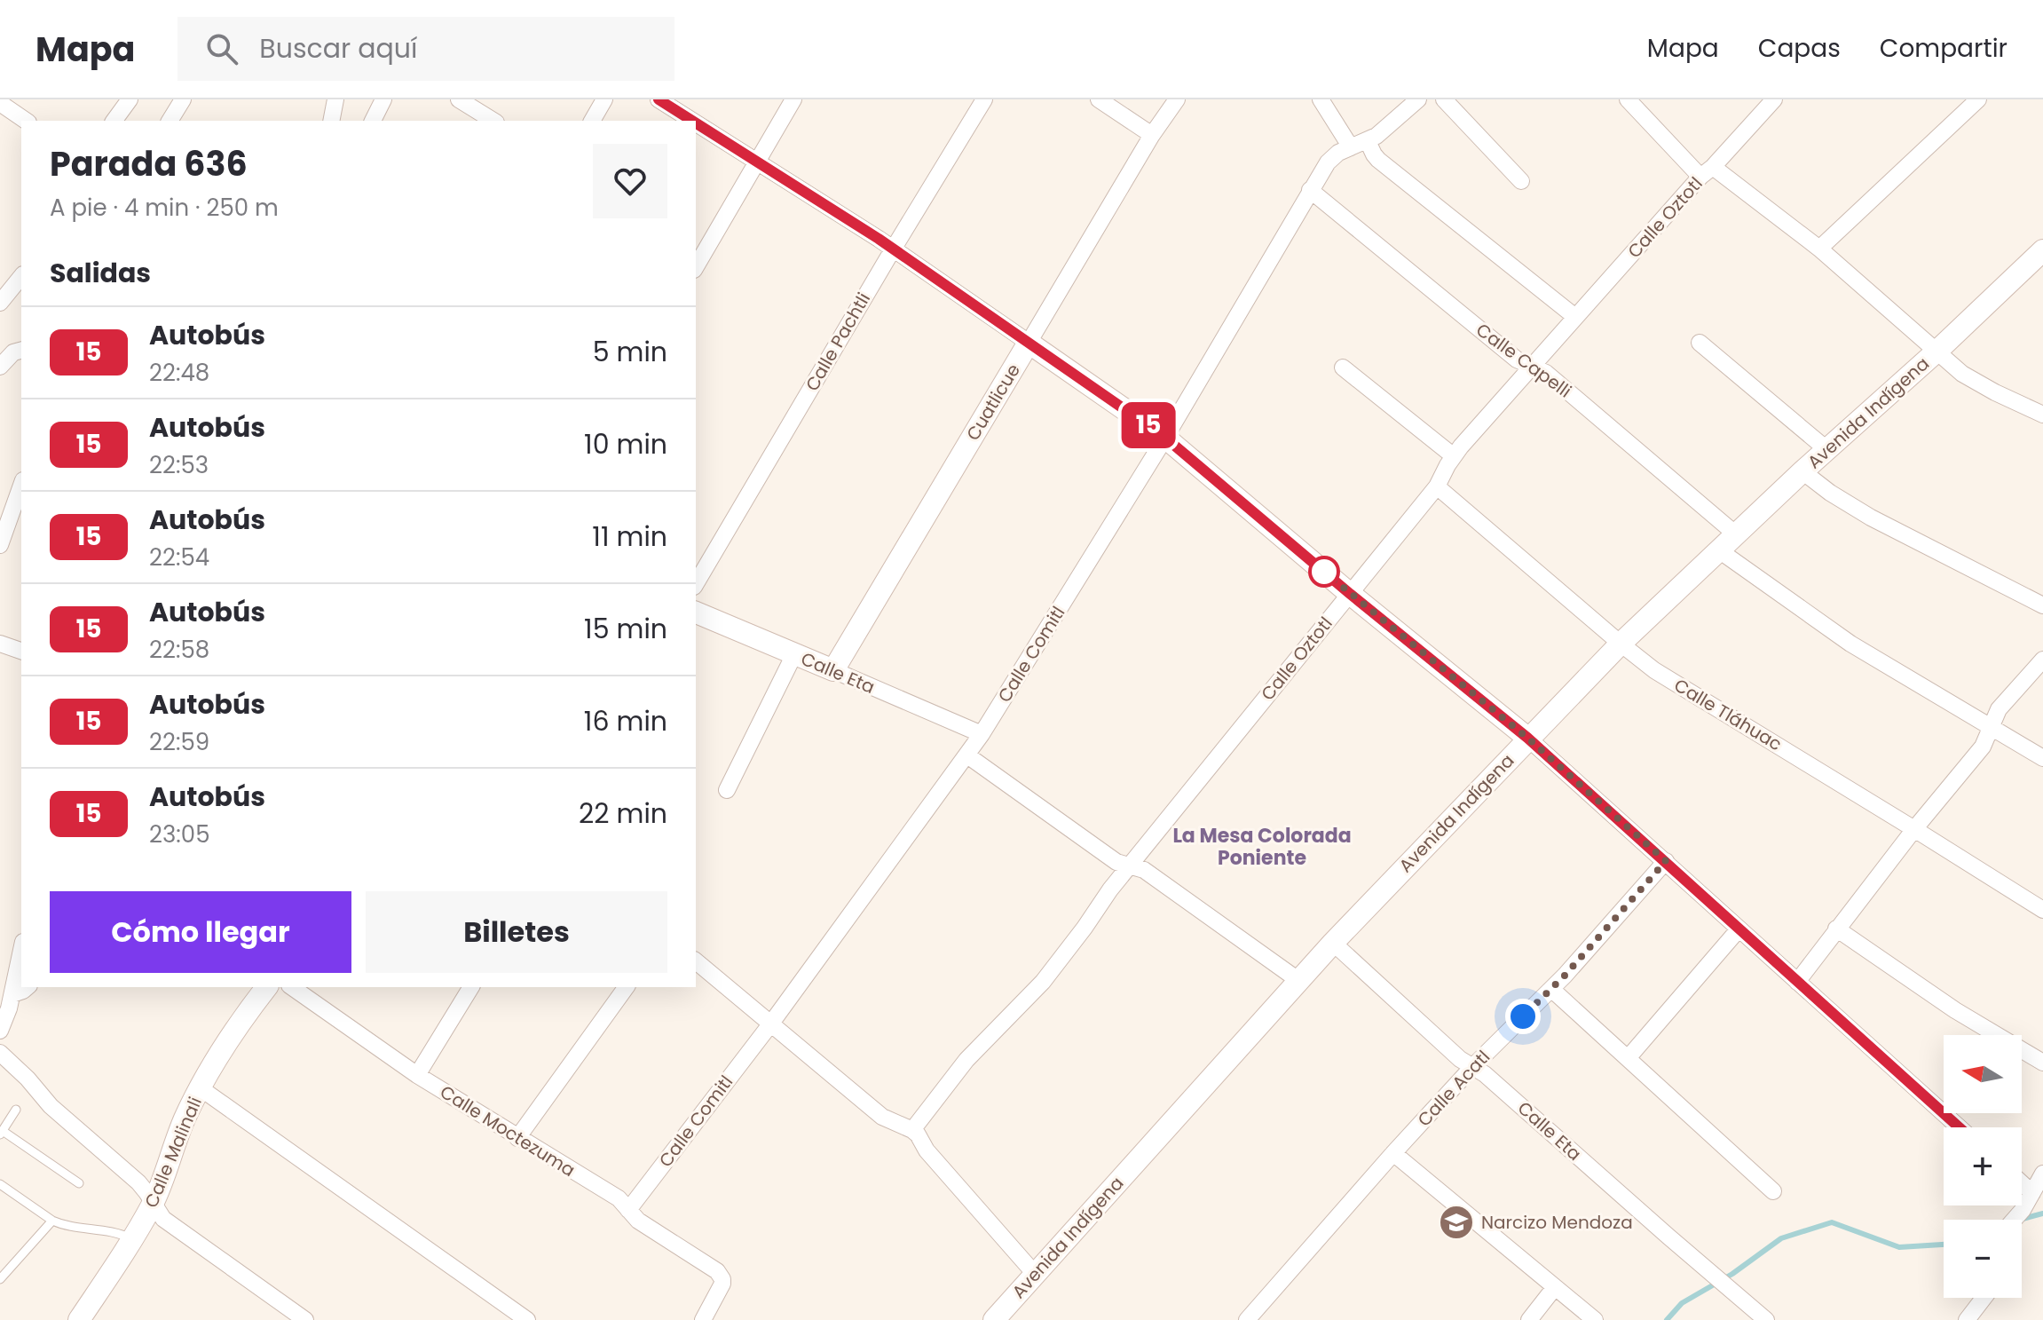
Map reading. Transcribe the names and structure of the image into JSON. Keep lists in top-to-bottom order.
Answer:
{
  "streets": {
    "street": [
      "Calle Oztotl",
      "Calle Pachtli",
      "Calle Capelli",
      "Cuatlicue",
      "Avenida Indígena",
      "Calle Comitl",
      "Calle Eta",
      "Calle Tláhuac",
      "Calle Acatl",
      "Calle Moctezuma",
      "Calle Malinali"
    ]
  },
  "crossings": [
    ["Calle Oztotl", "Calle Capelli"],
    ["Calle Oztotl", "Calle Tláhuac"],
    ["Calle Capelli", "Avenida Indígena"],
    ["Calle Capelli", "Calle Comitl"],
    ["Cuatlicue", "Calle Eta"],
    ["Avenida Indígena", "Calle Eta"],
    ["Avenida Indígena", "Calle Tláhuac"],
    ["Calle Comitl", "Calle Eta"],
    ["Calle Comitl", "Calle Moctezuma"],
    ["Calle Eta", "Calle Acatl"]
  ],
  "districts": ["La Mesa Colorada Poniente"],
  "places": {
    "school or university": ["Narcizo Mendoza"]
  },
  "lines": ["bus line 15"],
  "north": "left",
  "page": {
    "header": "Mapa",
    "search": "Buscar aquí",
    "nav": ["Mapa", "Capas", "Compartir"],
    "on_map": "15",
    "heading": [
      ["Parada 636", "A pie · 4 min · 250 m"],
      "Salidas"
    ],
    "list": [
      {
        "mark": "15",
        "name": "Autobús",
        "note": "22:48",
        "value": "5 min"
      },
      {
        "mark": "15",
        "name": "Autobús",
        "note": "22:53",
        "value": "10 min"
      },
      {
        "mark": "15",
        "name": "Autobús",
        "note": "22:54",
        "value": "11 min"
      },
      {
        "mark": "15",
        "name": "Autobús",
        "note": "22:58",
        "value": "15 min"
      },
      {
        "mark": "15",
        "name": "Autobús",
        "note": "22:59",
        "value": "16 min"
      },
      {
        "mark": "15",
        "name": "Autobús",
        "note": "23:05",
        "value": "22 min"
      }
    ],
    "buttons": ["Cómo llegar", "Billetes"],
    "map_buttons": ["+", "−"]
  }
}
